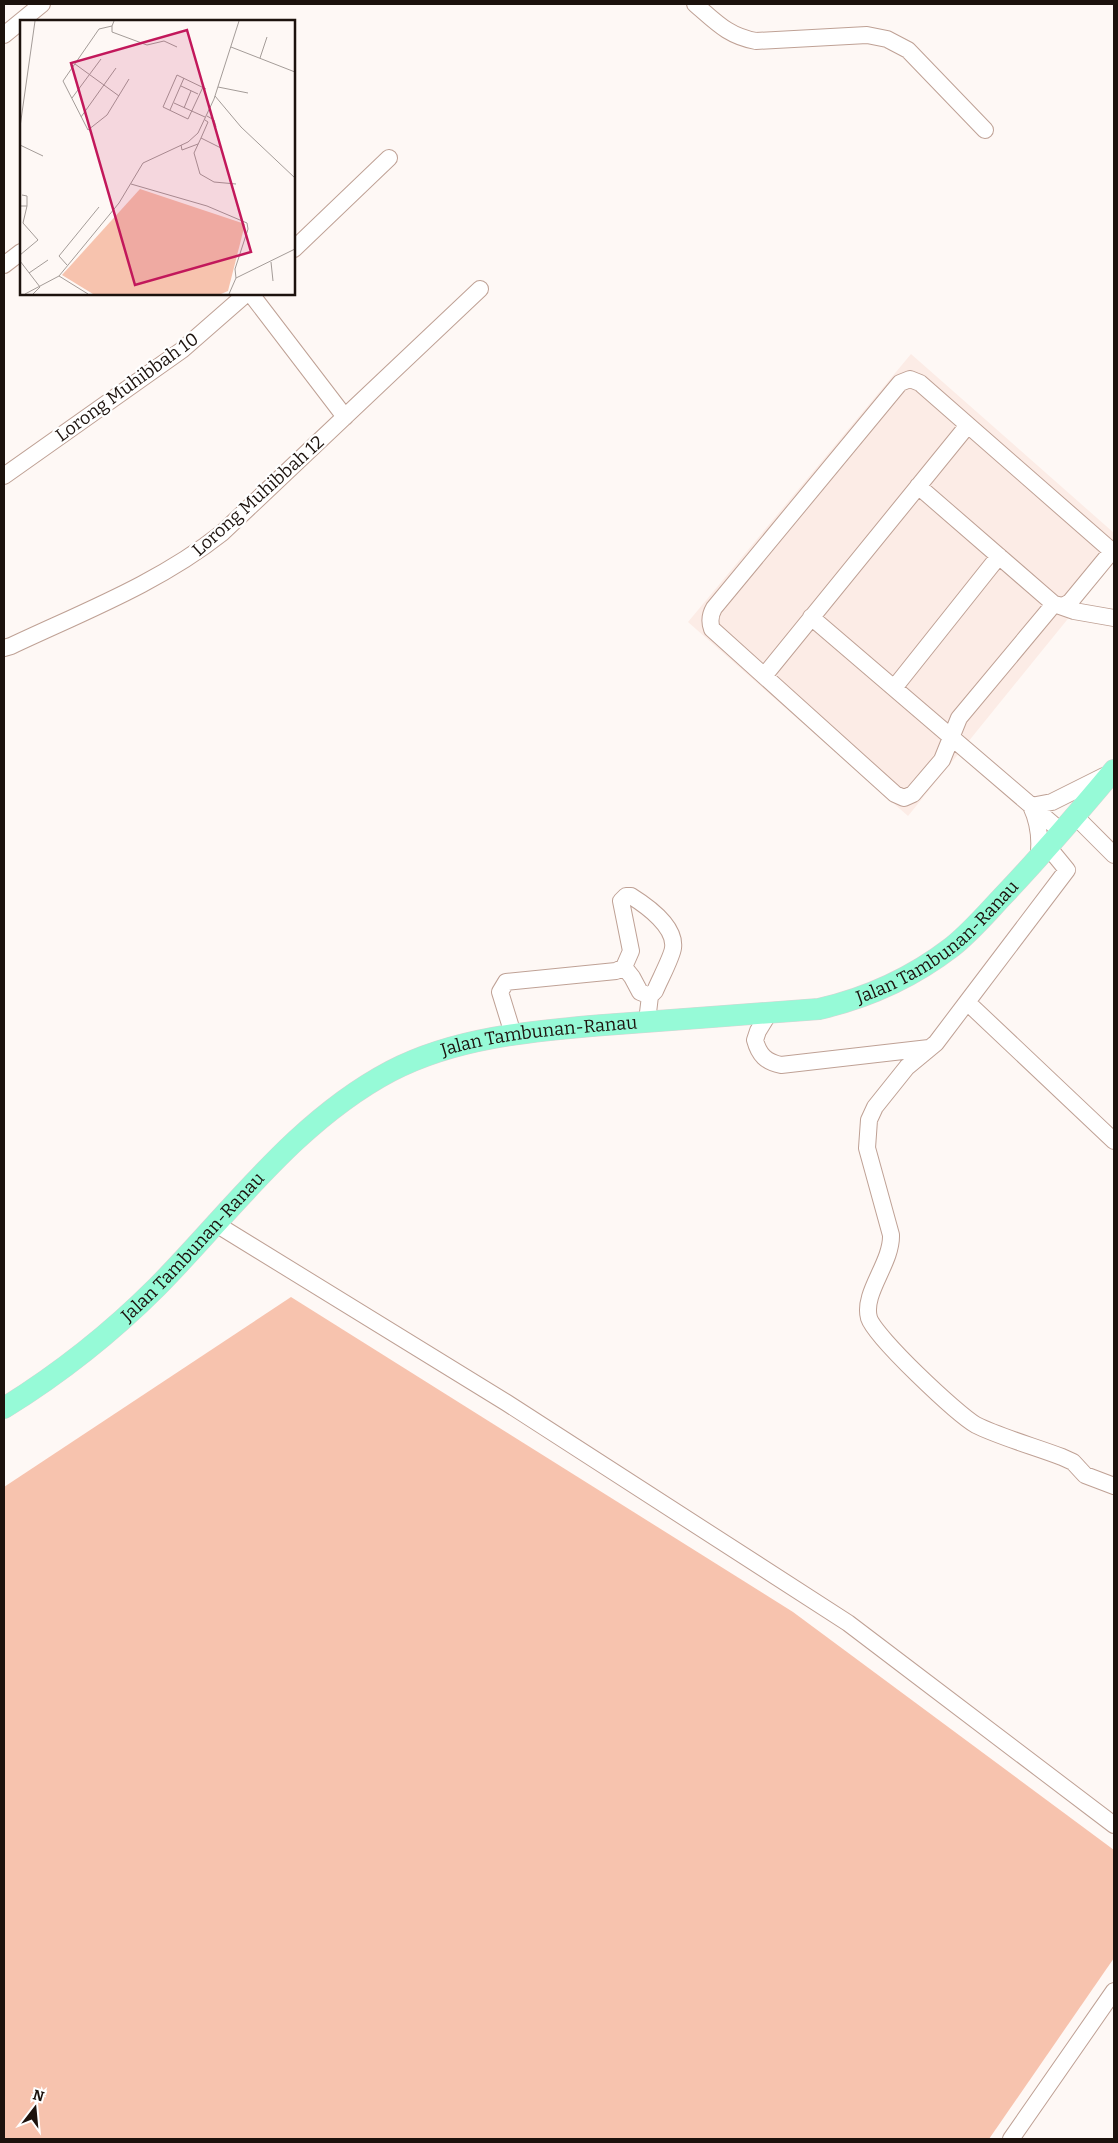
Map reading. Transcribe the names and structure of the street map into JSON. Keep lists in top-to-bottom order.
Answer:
{
  "streets": {
    "main road": ["Jalan Tambunan-Ranau"],
    "street": ["Lorong Muhibbah 10", "Lorong Muhibbah 12"]
  },
  "north": "top"
}
